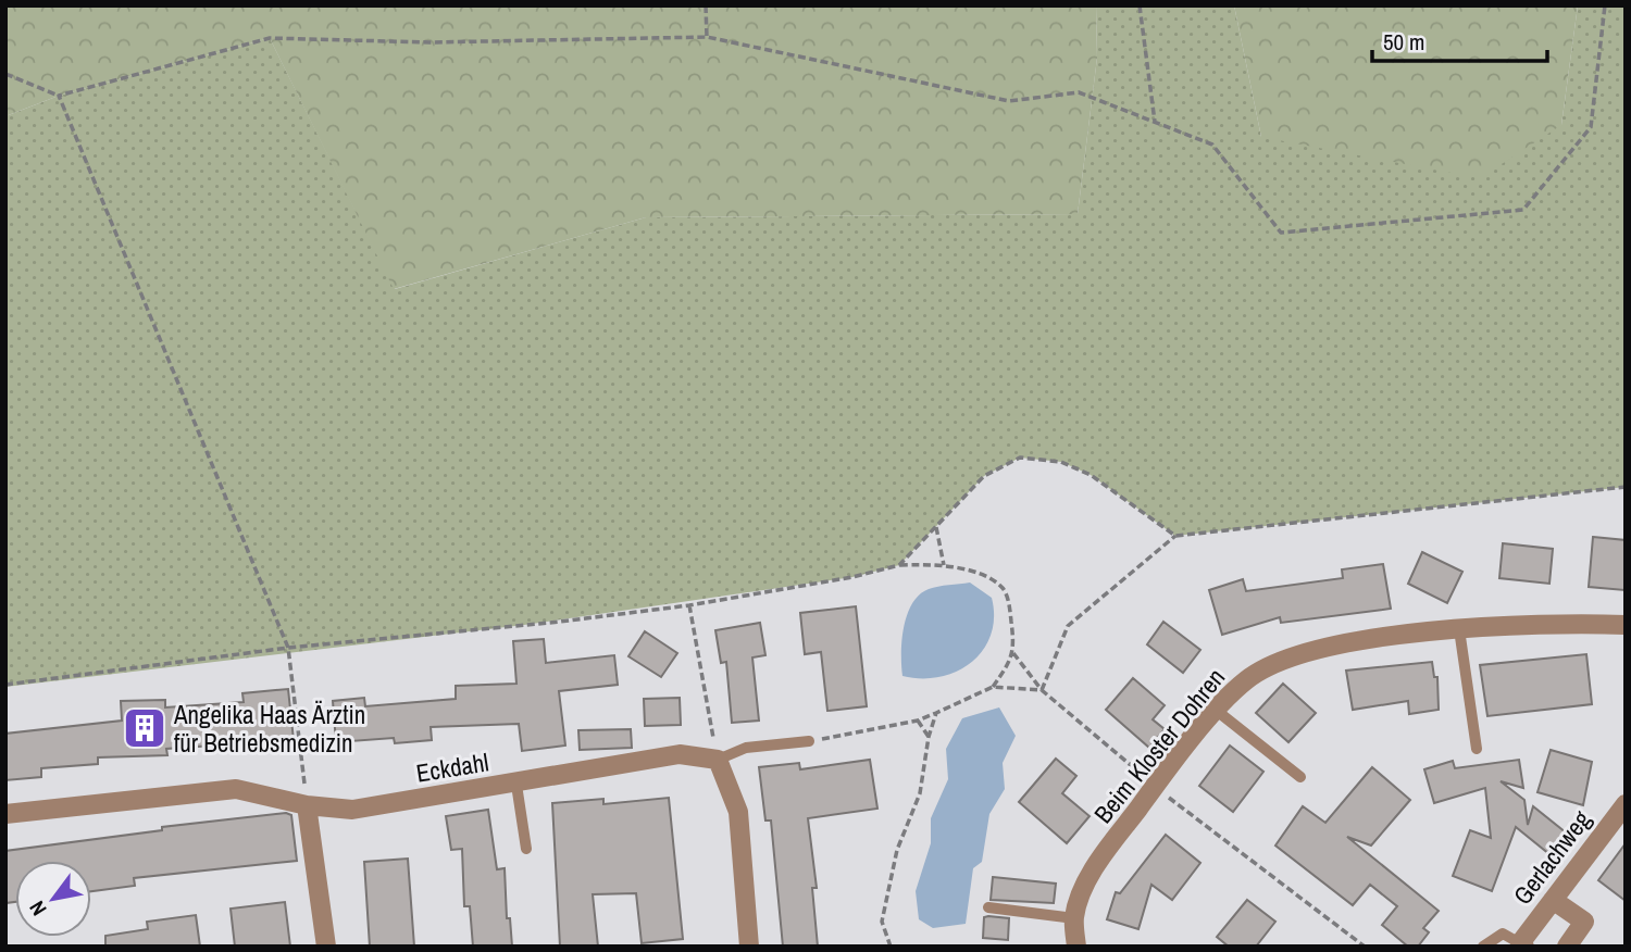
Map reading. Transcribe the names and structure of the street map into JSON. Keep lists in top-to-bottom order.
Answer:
{
  "streets": {
    "street": ["Beim Kloster Dohren", "Eckdahl", "Gerlachweg"]
  },
  "places": {
    "building": ["Angelika Haas Ärztin für Betriebsmedizin"]
  },
  "scale_bar": "50 m",
  "north": "bottom left"
}
